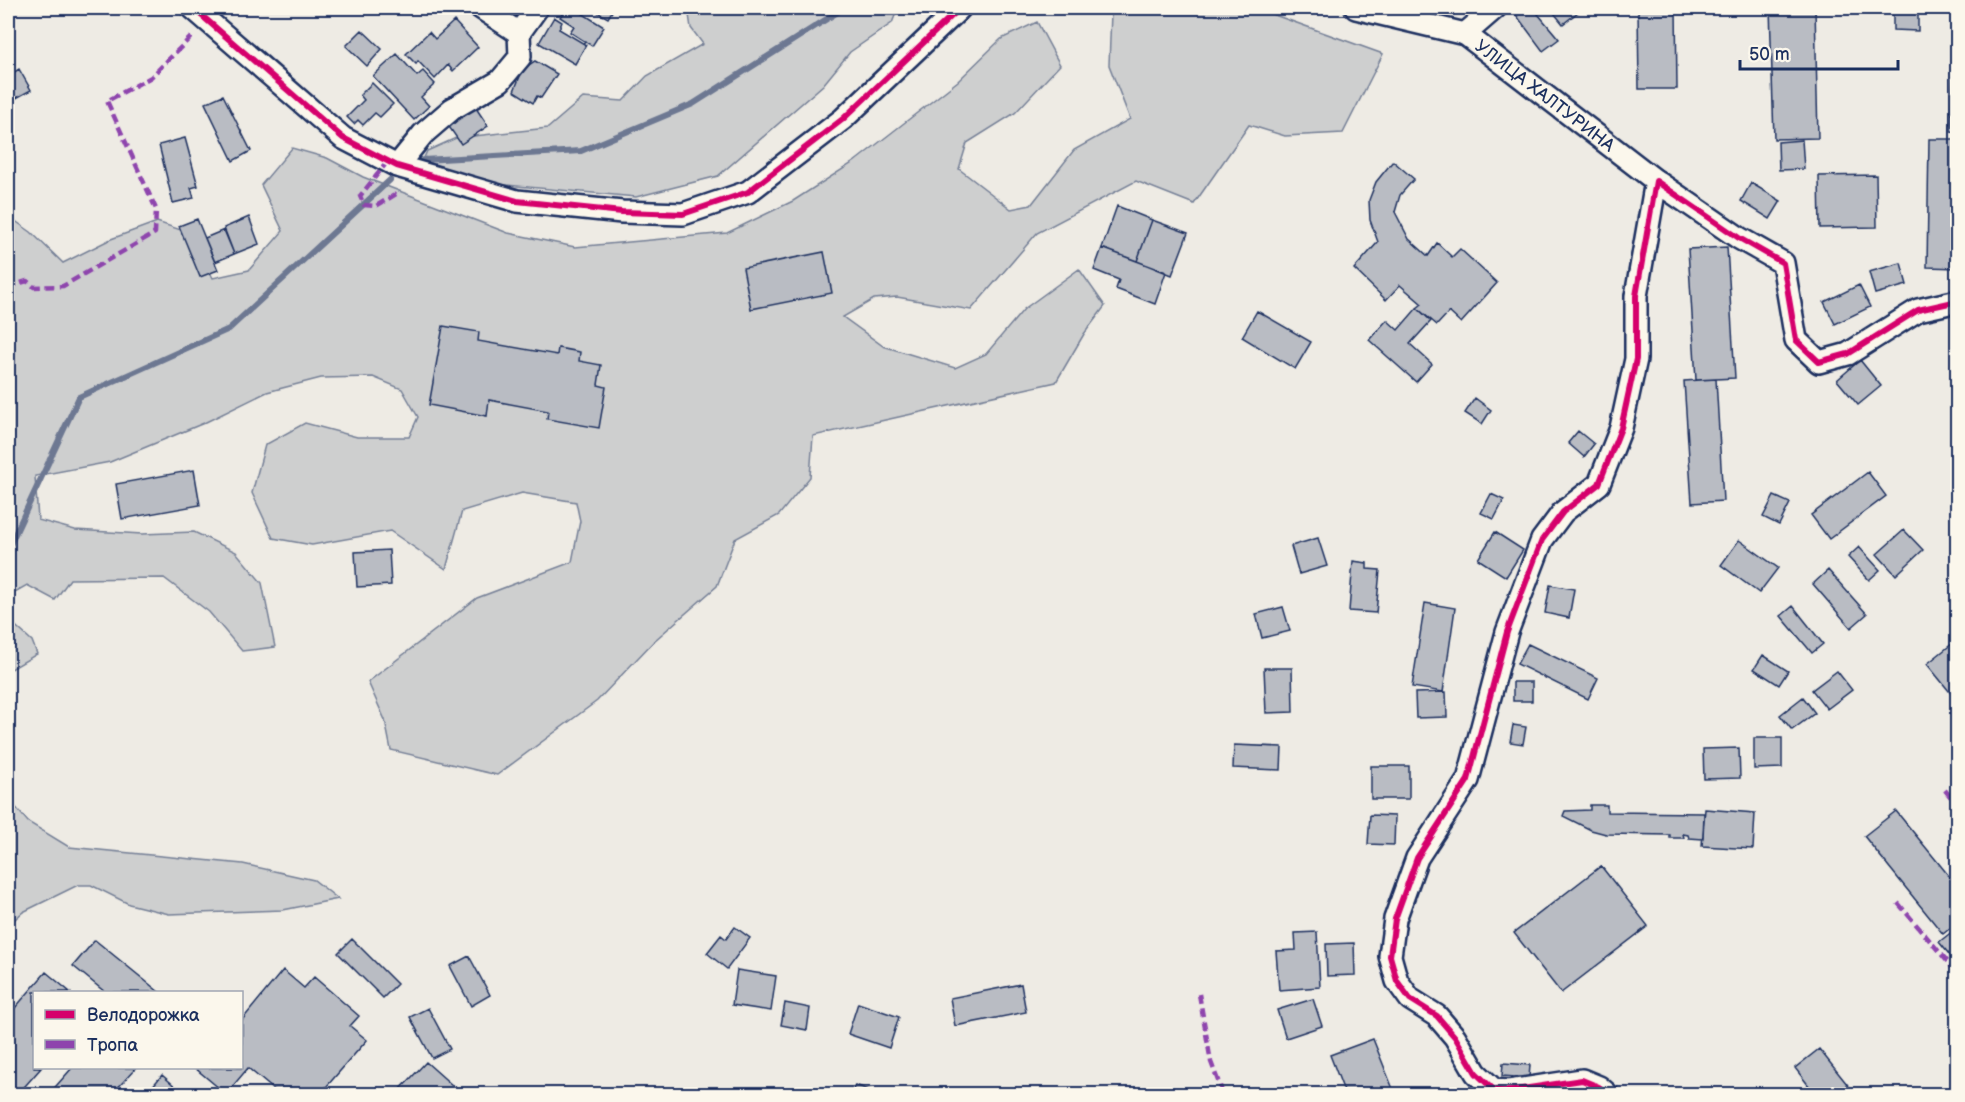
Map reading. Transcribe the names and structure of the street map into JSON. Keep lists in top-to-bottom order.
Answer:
{
  "streets": {
    "street": ["УЛИЦА ХАЛТУРИНА"]
  },
  "legend": ["Велодорожка", "Тропа"],
  "scale_bar": "50 m"
}
